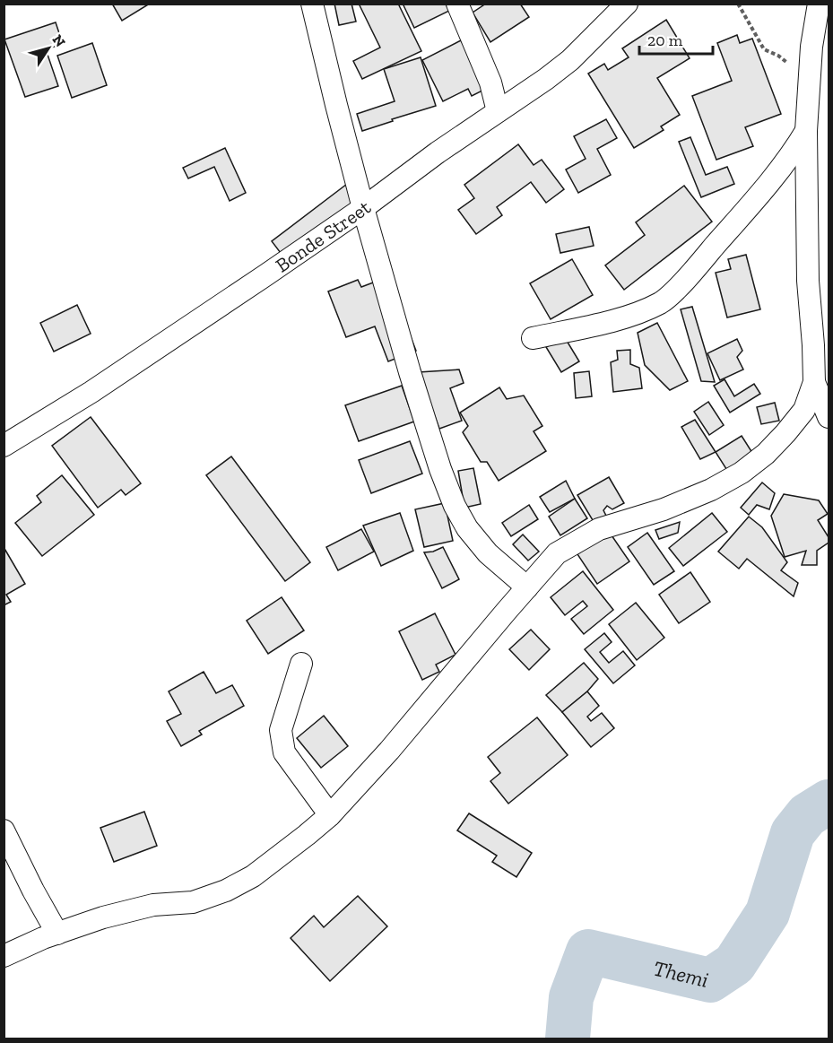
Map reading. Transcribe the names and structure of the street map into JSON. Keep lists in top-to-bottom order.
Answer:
{
  "streets": {
    "street": ["Bonde Street"]
  },
  "water": ["Themi"],
  "scale_bar": "20 m",
  "north": "top right"
}
